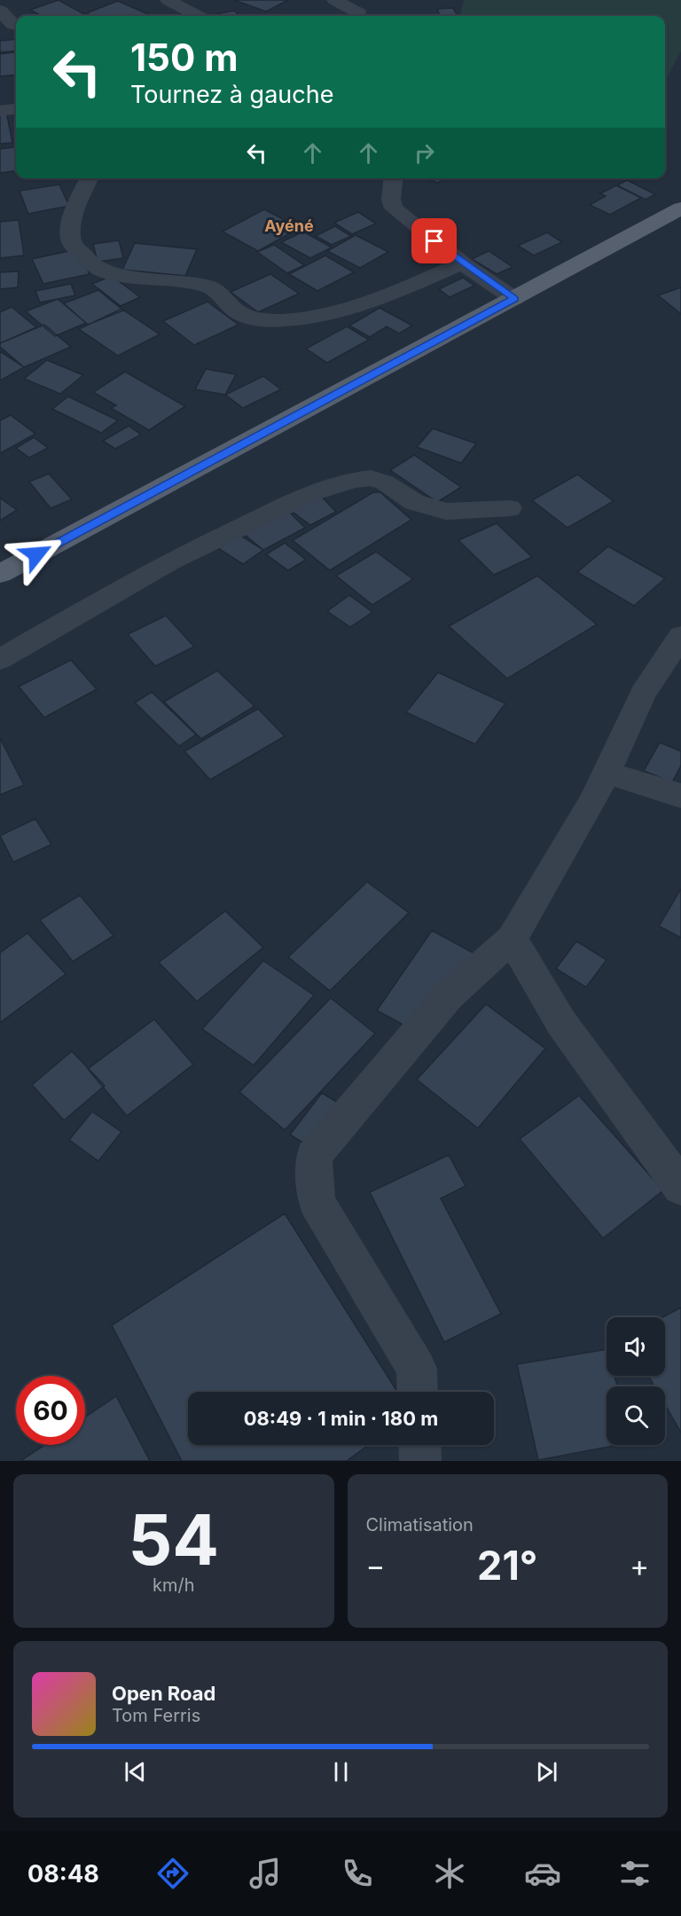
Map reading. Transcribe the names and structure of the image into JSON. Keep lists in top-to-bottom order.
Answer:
{
  "districts": ["Ayéné"],
  "page": {
    "turn": ["150 m", "Tournez à gauche"],
    "limit": "60",
    "trip": "08:49 · 1 min · 180 m",
    "tile": [
      ["54", "km/h"],
      "Climatisation"
    ],
    "heat": ["−", "21°", "+"],
    "song": ["Open Road", "Tom Ferris"],
    "tabs": "08:48"
  }
}
